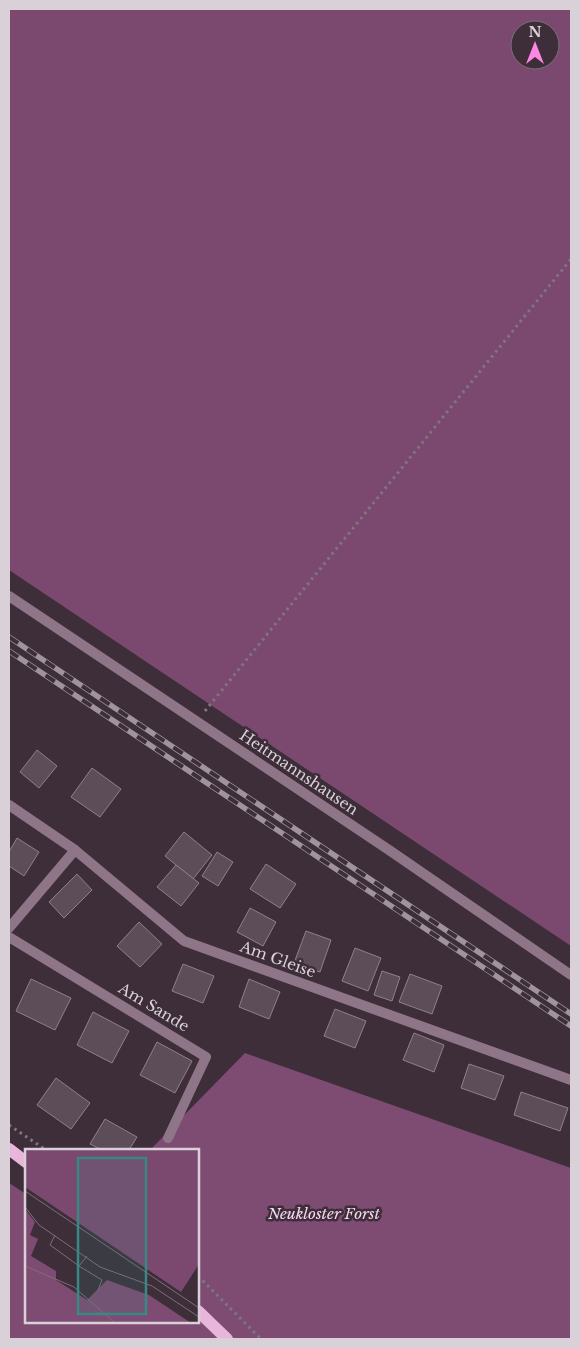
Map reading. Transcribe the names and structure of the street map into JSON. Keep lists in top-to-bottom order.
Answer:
{
  "streets": {
    "street": ["Heitmannshausen", "Am Gleise", "Am Sande"]
  },
  "parks": ["Neukloster Forst"],
  "north": "top"
}
